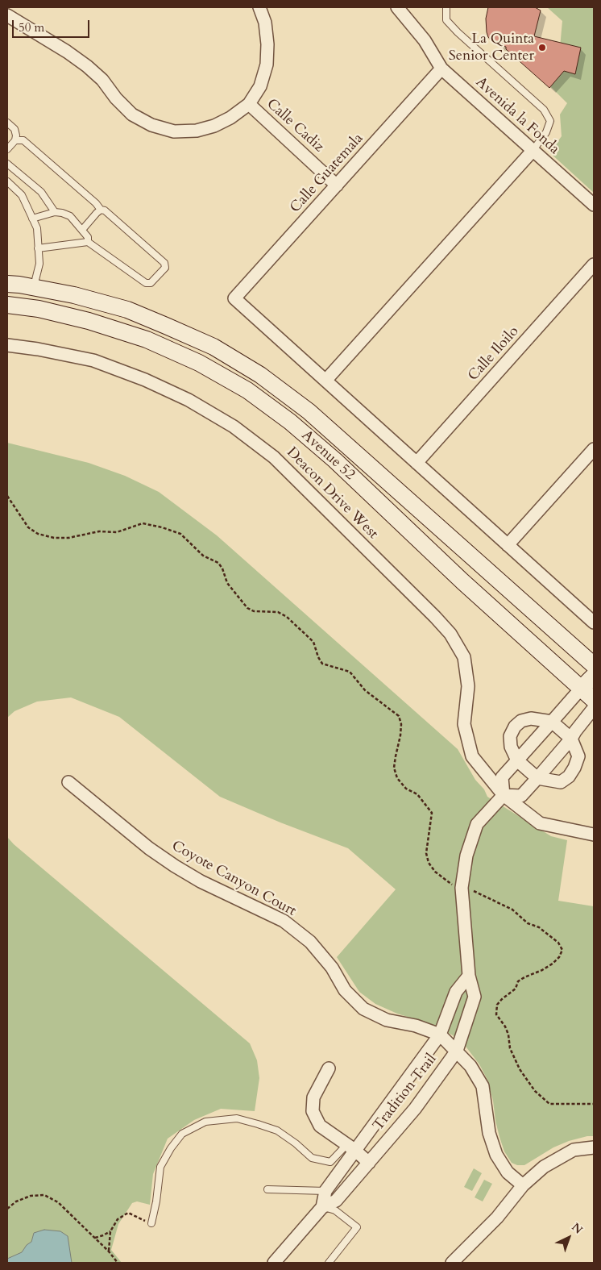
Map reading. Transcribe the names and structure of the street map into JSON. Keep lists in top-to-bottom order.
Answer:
{
  "streets": {
    "main road": ["Avenue 52"],
    "street": [
      "Avenida la Fonda",
      "Calle Cadiz",
      "Calle Guatemala",
      "Calle Iloilo",
      "Deacon Drive West",
      "Coyote Canyon Court",
      "Tradition Trail"
    ]
  },
  "crossings": [
    ["Avenida la Fonda", "Calle Guatemala"],
    ["Calle Cadiz", "Calle Guatemala"],
    ["Deacon Drive West", "Tradition Trail"],
    ["Coyote Canyon Court", "Tradition Trail"]
  ],
  "places": ["La Quinta Senior Center"],
  "scale_bar": "50 m",
  "north": "top right"
}
